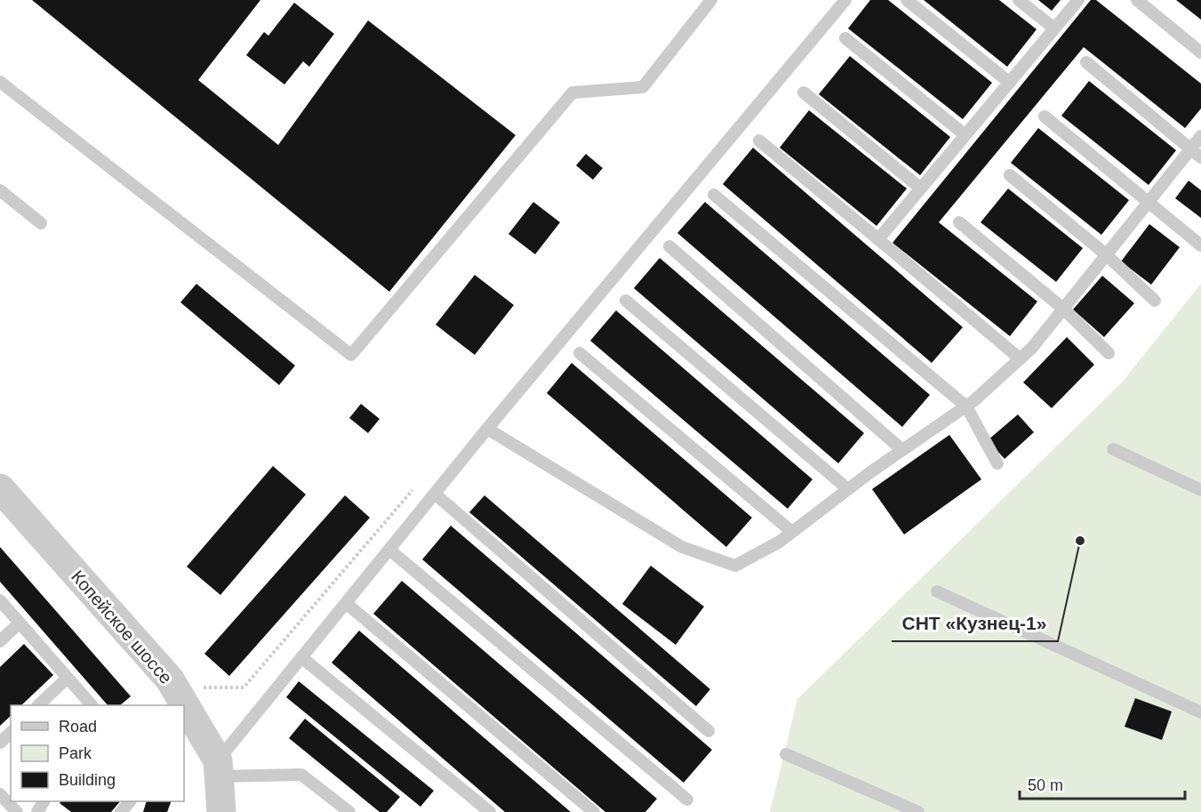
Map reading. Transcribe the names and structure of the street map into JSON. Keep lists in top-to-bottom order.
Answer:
{
  "streets": {
    "street": ["Копейское шоссе"]
  },
  "places": ["СНТ «Кузнец-1»"],
  "legend": ["Road", "Park", "Building"],
  "scale_bar": "50 m"
}
